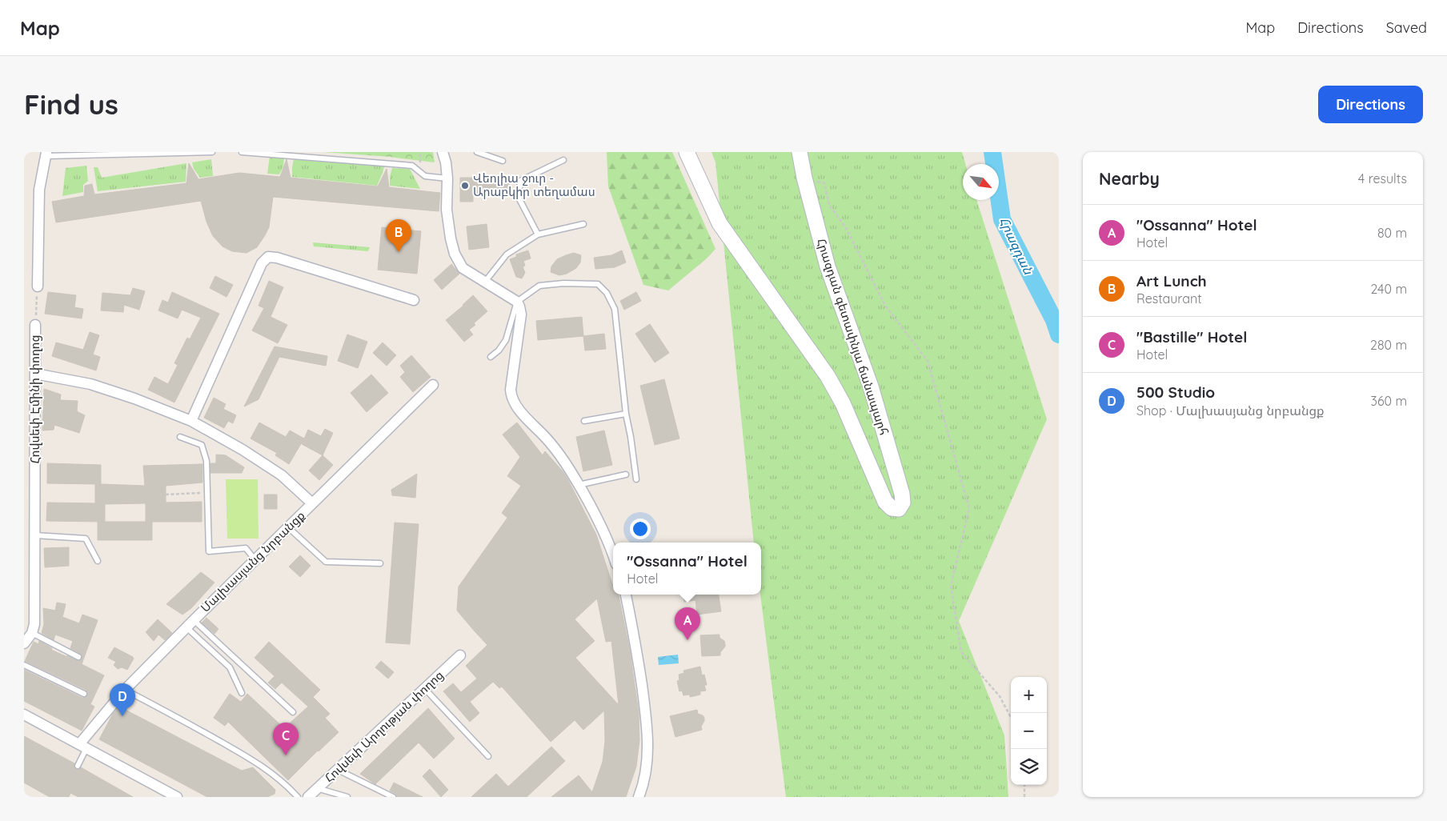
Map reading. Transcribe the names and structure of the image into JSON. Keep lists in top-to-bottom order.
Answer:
{
  "streets": {
    "street": [
      "Հրազդան գետափնյա ճանապարհ",
      "Հովսեփ Էմինի փողոց",
      "Մալխասյանց նրբանցք",
      "Հովսեփ Արղության փողոց"
    ]
  },
  "water": ["Հրազդան"],
  "places": ["Վեոլիա ջուր - Արաբկիր տեղամաս"],
  "north": "bottom right",
  "page": {
    "header": "Map",
    "nav": ["Map", "Directions", "Saved"],
    "buttons": "Directions",
    "title": "Find us",
    "heading": ["Nearby", "4 results"],
    "list": [
      {
        "mark": "A",
        "name": "\"Ossanna\" Hotel",
        "note": "Hotel",
        "value": "80 m"
      },
      {
        "mark": "B",
        "name": "Art Lunch",
        "note": "Restaurant",
        "value": "240 m"
      },
      {
        "mark": "C",
        "name": "\"Bastille\" Hotel",
        "note": "Hotel",
        "value": "280 m"
      },
      {
        "mark": "D",
        "name": "500 Studio",
        "note": "Shop · Մալխասյանց նրբանցք",
        "value": "360 m"
      }
    ],
    "pins": [
      "B",
      "A",
      "D",
      "C"
    ],
    "popup": ["\"Ossanna\" Hotel", "Hotel"],
    "map_buttons": ["+", "−"]
  }
}
